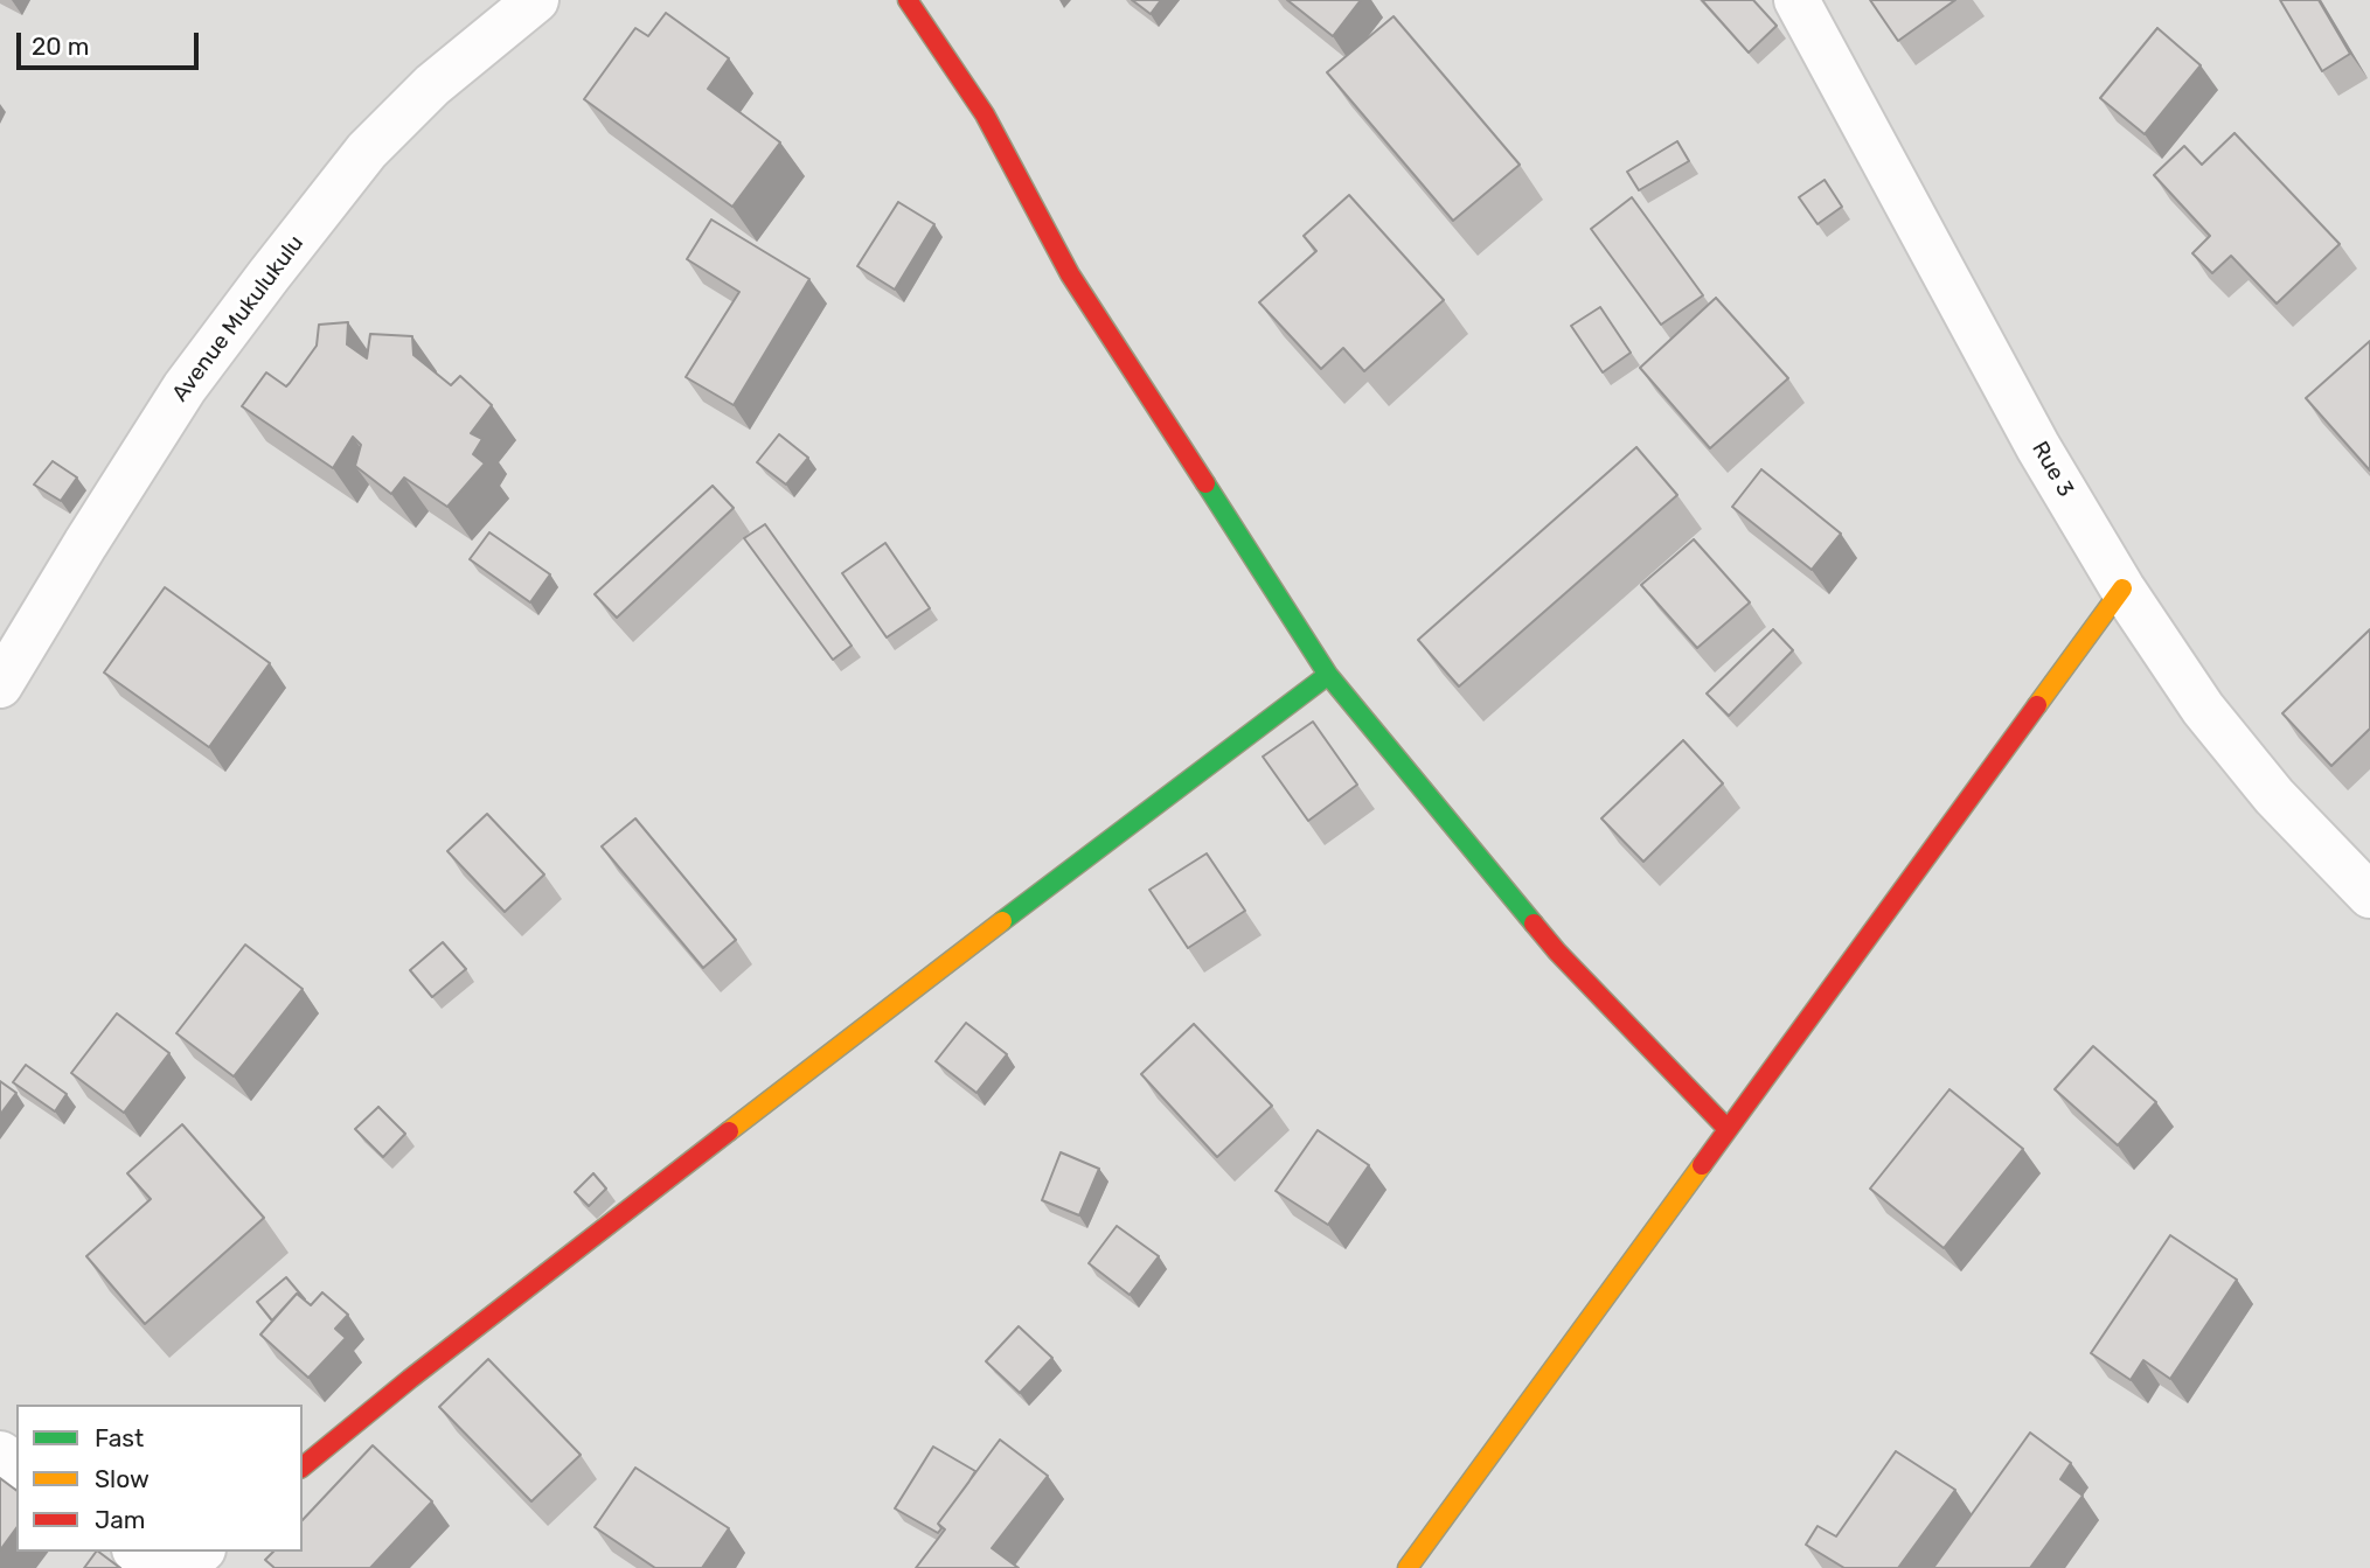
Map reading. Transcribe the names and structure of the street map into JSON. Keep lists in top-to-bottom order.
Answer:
{
  "streets": {
    "street": ["Avenue Mukulukulu", "Rue 3"]
  },
  "legend": ["Fast", "Slow", "Jam"],
  "scale_bar": "20 m"
}
